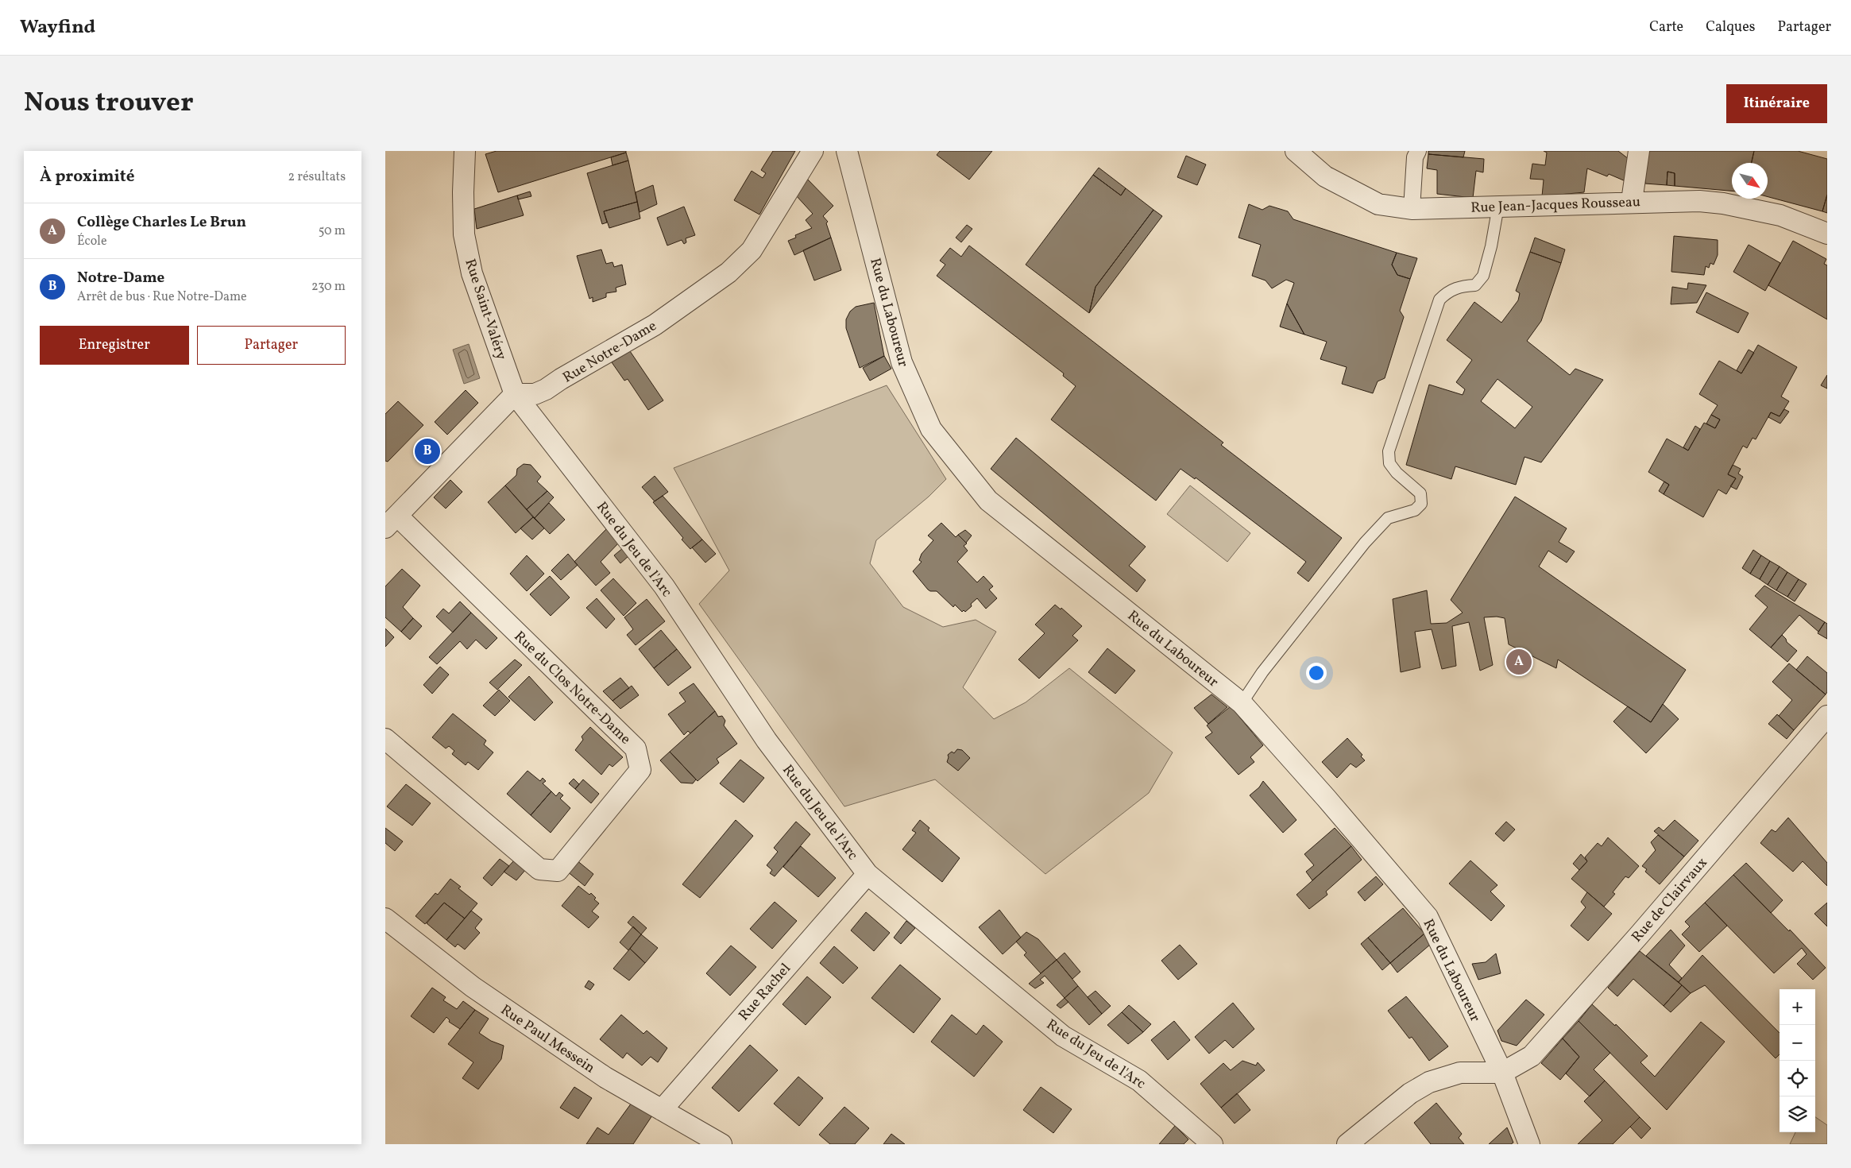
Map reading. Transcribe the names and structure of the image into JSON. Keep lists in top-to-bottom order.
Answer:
{
  "streets": {
    "street": [
      "Rue Jean-Jacques Rousseau",
      "Rue Saint-Valéry",
      "Rue du Laboureur",
      "Rue Notre-Dame",
      "Rue du Jeu de l'Arc",
      "Rue du Clos Notre-Dame",
      "Rue de Clairvaux",
      "Rue Rachel",
      "Rue Paul Messein"
    ]
  },
  "crossings": [
    ["Rue Saint-Valéry", "Rue Notre-Dame"],
    ["Rue Saint-Valéry", "Rue du Jeu de l'Arc"],
    ["Rue du Laboureur", "Rue de Clairvaux"],
    ["Rue Notre-Dame", "Rue du Jeu de l'Arc"],
    ["Rue du Jeu de l'Arc", "Rue Rachel"],
    ["Rue Rachel", "Rue Paul Messein"]
  ],
  "north": "bottom right",
  "page": {
    "header": "Wayfind",
    "nav": ["Carte", "Calques", "Partager"],
    "title": "Nous trouver",
    "buttons": [
      "Itinéraire",
      ["Enregistrer", "Partager"]
    ],
    "heading": ["À proximité", "2 résultats"],
    "list": [
      {
        "mark": "A",
        "name": "Collège Charles Le Brun",
        "note": "École",
        "value": "50 m"
      },
      {
        "mark": "B",
        "name": "Notre-Dame",
        "note": "Arrêt de bus · Rue Notre-Dame",
        "value": "230 m"
      }
    ],
    "pins": ["B", "A"],
    "map_buttons": ["+", "−"]
  }
}
